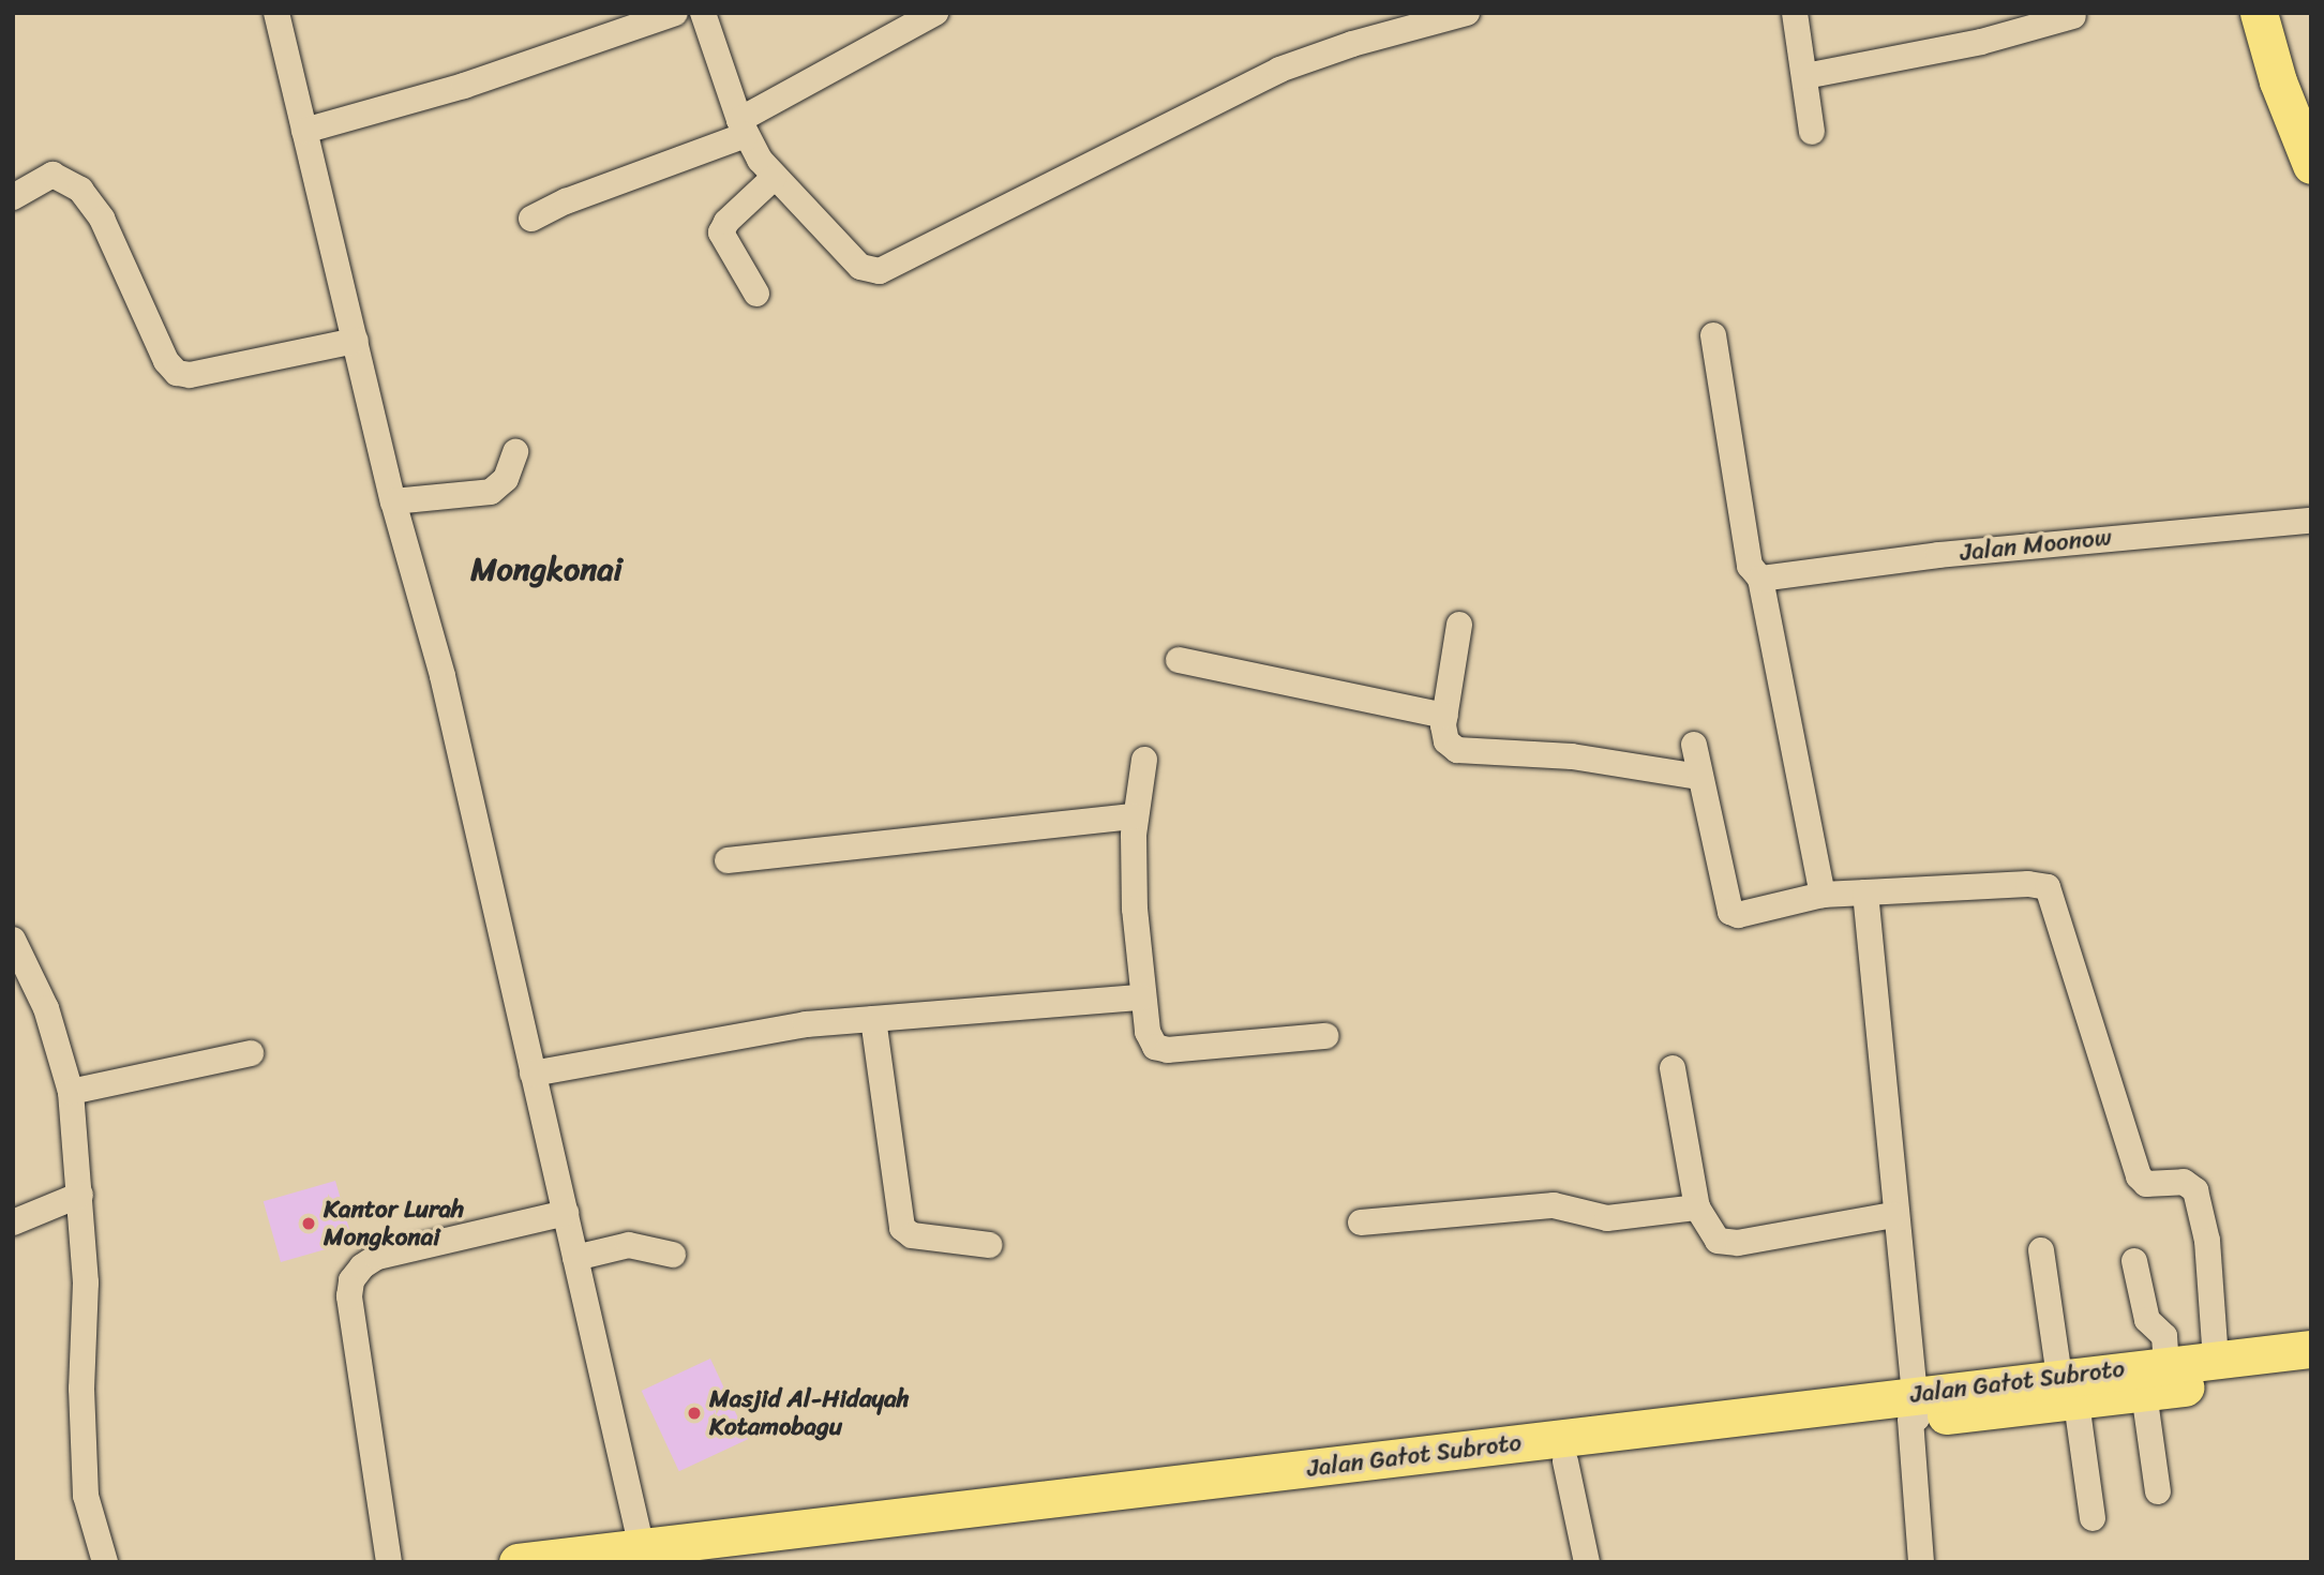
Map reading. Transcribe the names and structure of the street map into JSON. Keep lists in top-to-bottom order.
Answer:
{
  "streets": {
    "highway": ["Jalan Gatot Subroto"],
    "street": ["Jalan Moonow"]
  },
  "districts": ["Mongkonai"],
  "places": ["Kantor Lurah Mongkonai", "Masjid Al-Hidayah Kotamobagu"]
}
